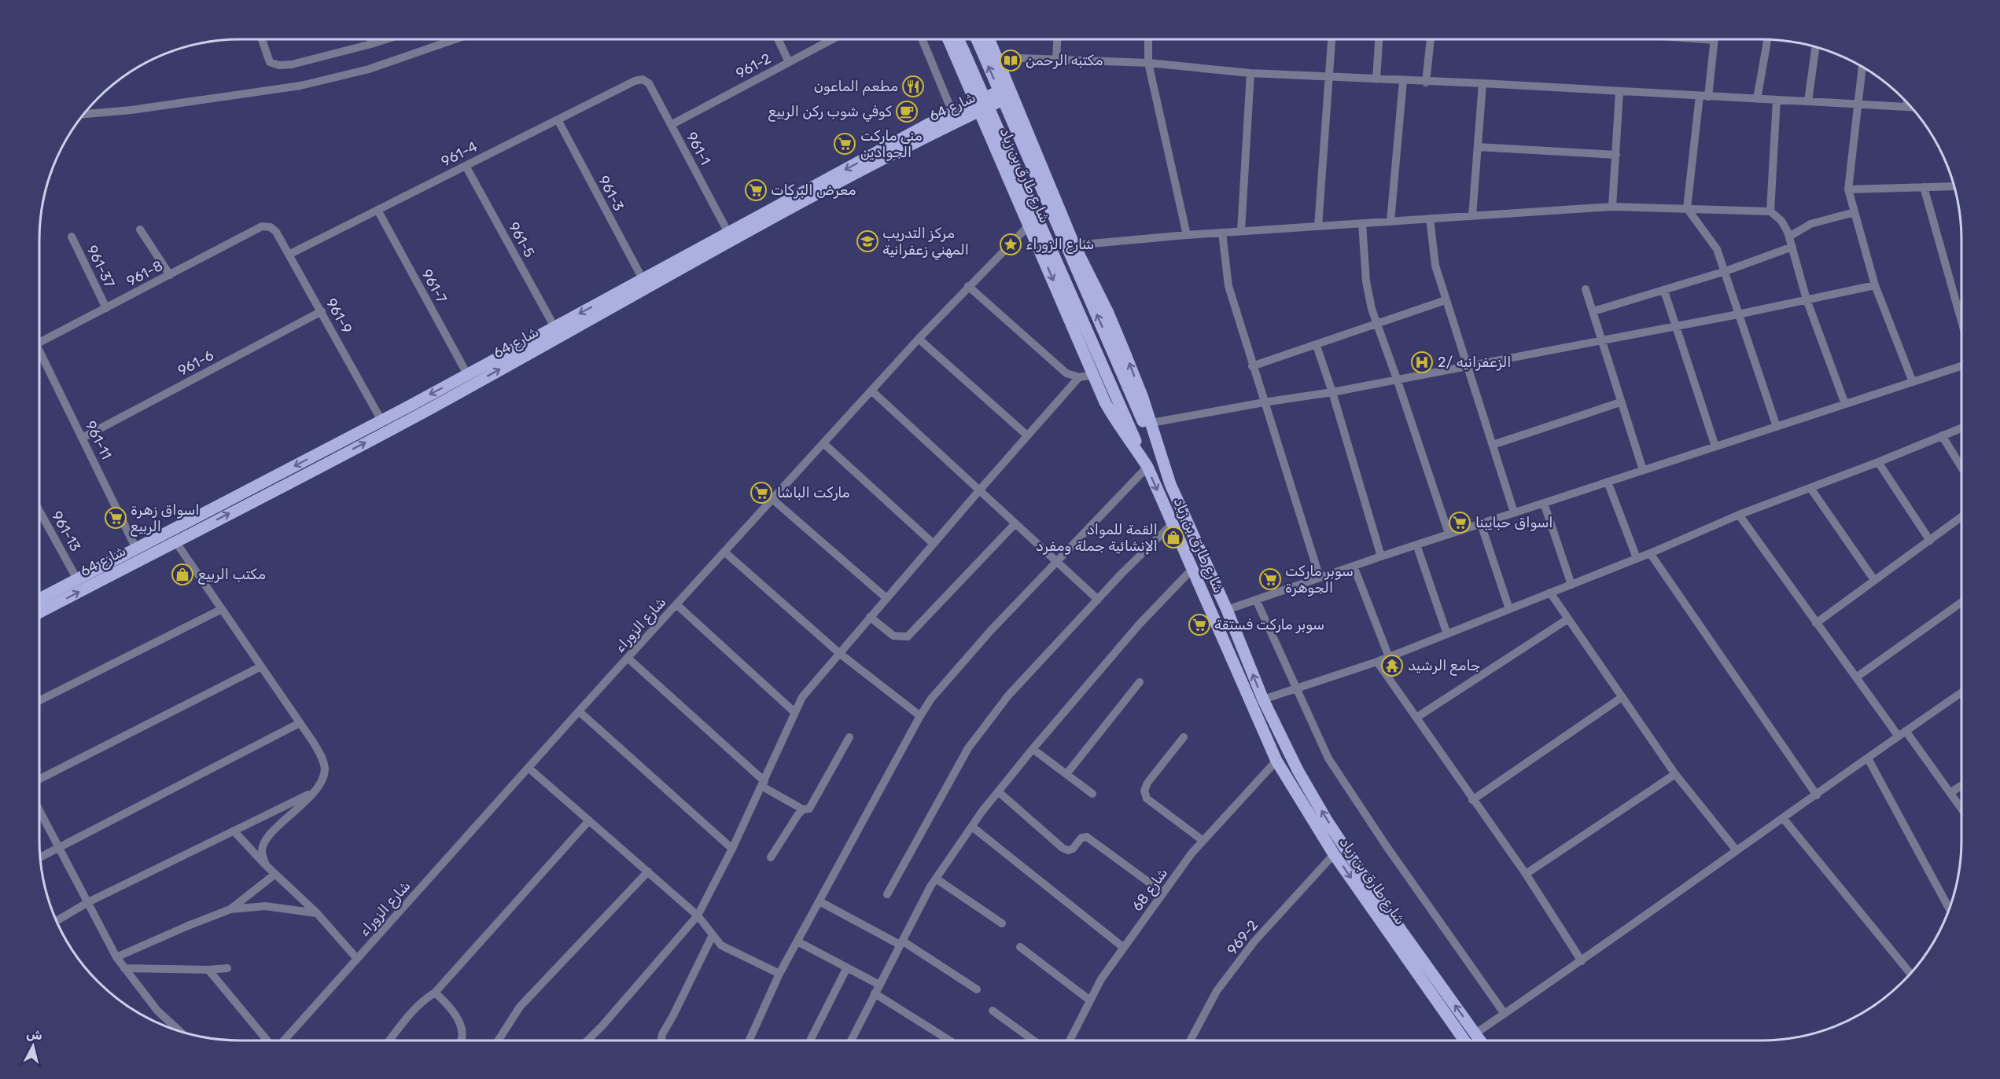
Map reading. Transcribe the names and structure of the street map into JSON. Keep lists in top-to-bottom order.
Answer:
{
  "streets": {
    "main road": ["شارع 64", "شارع طارق بن زياد"],
    "street": [
      "961-2",
      "961-1",
      "961-4",
      "961-3",
      "961-5",
      "961-37",
      "961-8",
      "961-7",
      "961-9",
      "961-6",
      "961-11",
      "961-13",
      "شارع الزوراء",
      "شارع 68",
      "969-2"
    ]
  },
  "crossings": [
    ["961-2", "961-1"],
    ["شارع 64", "961-1"],
    ["شارع 64", "شارع طارق بن زياد"],
    ["شارع 64", "961-3"],
    ["شارع 64", "961-5"],
    ["شارع 64", "961-7"],
    ["شارع 64", "961-9"],
    ["شارع 64", "961-11"],
    ["شارع 64", "961-13"],
    ["961-1", "961-4"],
    ["961-4", "961-3"],
    ["961-4", "961-5"],
    ["961-4", "961-7"],
    ["961-4", "961-9"],
    ["شارع طارق بن زياد", "شارع الزوراء"],
    ["شارع طارق بن زياد", "شارع 68"],
    ["شارع طارق بن زياد", "969-2"],
    ["961-37", "961-8"],
    ["961-8", "961-9"],
    ["961-9", "961-6"],
    ["961-6", "961-11"]
  ],
  "places": {
    "library": ["مكتبه الرحمن"],
    "restaurant": ["مطعم الماعون"],
    "cafe": ["كوفي شوب ركن الربيع"],
    "supermarket": [
      "مني ماركت الجوادين",
      "معرض البركات",
      "ماركت الباشا",
      "اسواق زهرة الربيع",
      "اسواق حبايبنا",
      "سوبر ماركت الجوهرة",
      "سوبر ماركت فستقة"
    ],
    "school or university": ["مركز التدريب المهني زعفرانية"],
    "place": ["شارع الزوراء"],
    "hospital": ["الزعفرانيه /2"],
    "shop": ["القمة للمواد الإنشائية جملة ومفرد", "مكتب الربيع"],
    "temple": ["جامع الرشيد"]
  },
  "north": "top"
}
